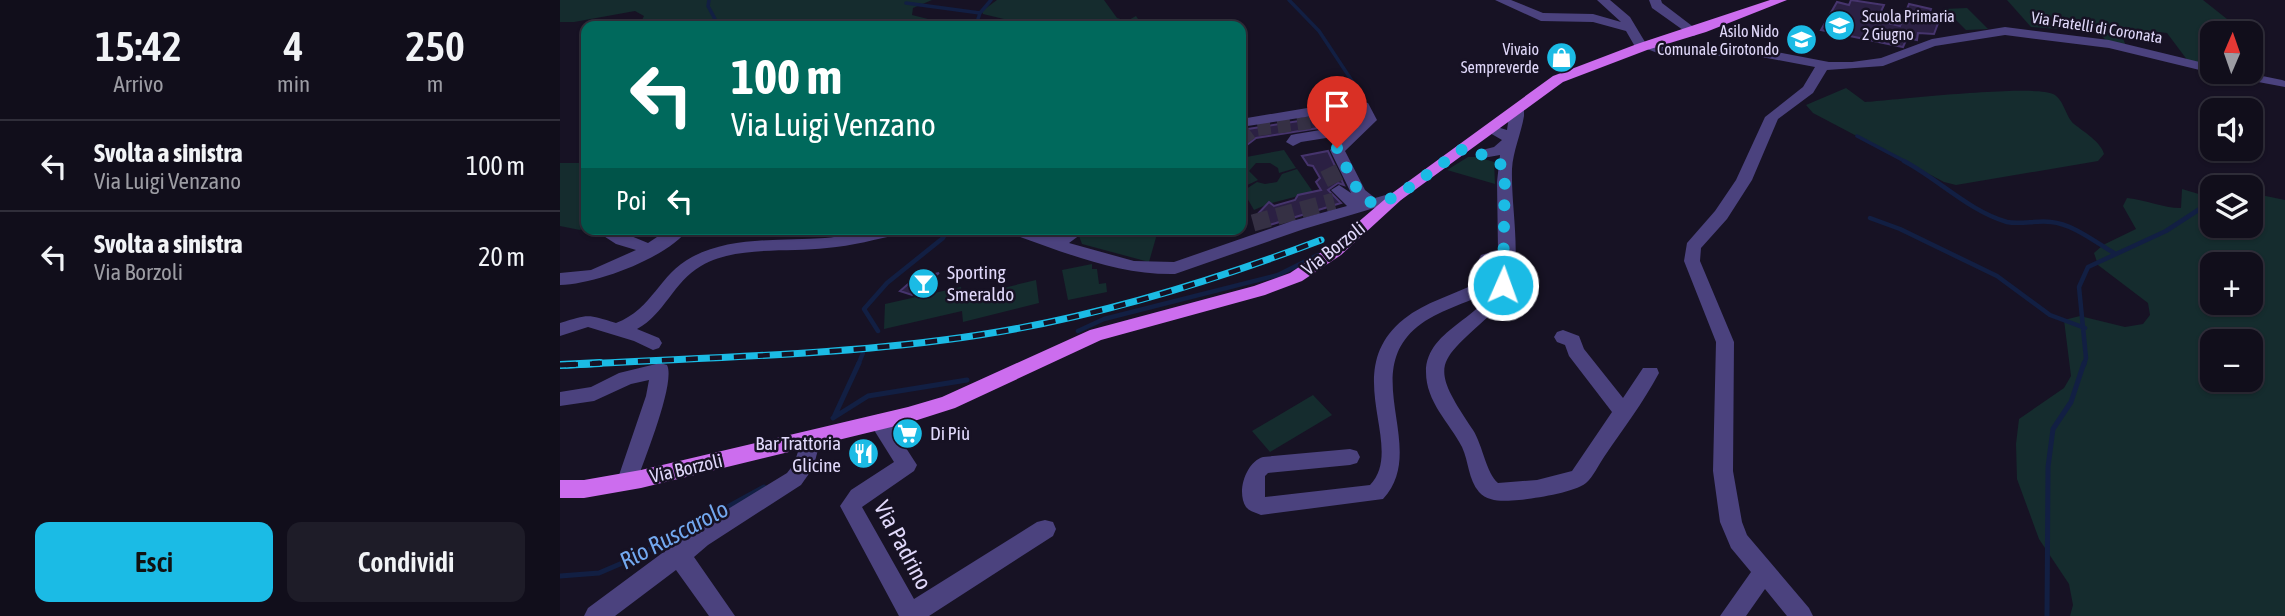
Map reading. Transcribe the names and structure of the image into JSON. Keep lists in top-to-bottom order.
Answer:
{
  "streets": {
    "main road": ["Via Borzoli"],
    "street": ["Via Fratelli di Coronata", "Via Padrino"]
  },
  "crossings": [
    ["Via Fratelli di Coronata", "Via Borzoli"],
    ["Via Borzoli", "Via Padrino"]
  ],
  "water": ["Rio Ruscarolo"],
  "places": {
    "school or university": ["Scuola Primaria 2 Giugno", "Asilo Nido Comunale Girotondo"],
    "shop": ["Vivaio Sempreverde"],
    "bar": ["Sporting Smeraldo"],
    "supermarket": ["Di Più"],
    "restaurant": ["Bar Trattoria Glicine"]
  },
  "north": "top",
  "page": {
    "eta": [
      "15:42",
      "Arrivo",
      "4",
      "min",
      "250",
      "m"
    ],
    "map_buttons": ["+", "−"],
    "turn": ["100 m", "Via Luigi Venzano"],
    "list": [
      {
        "name": "Svolta a sinistra",
        "note": "Via Luigi Venzano",
        "value": "100 m"
      },
      {
        "name": "Svolta a sinistra",
        "note": "Via Borzoli",
        "value": "20 m"
      }
    ],
    "then": "Poi",
    "buttons": ["Esci", "Condividi"]
  }
}
